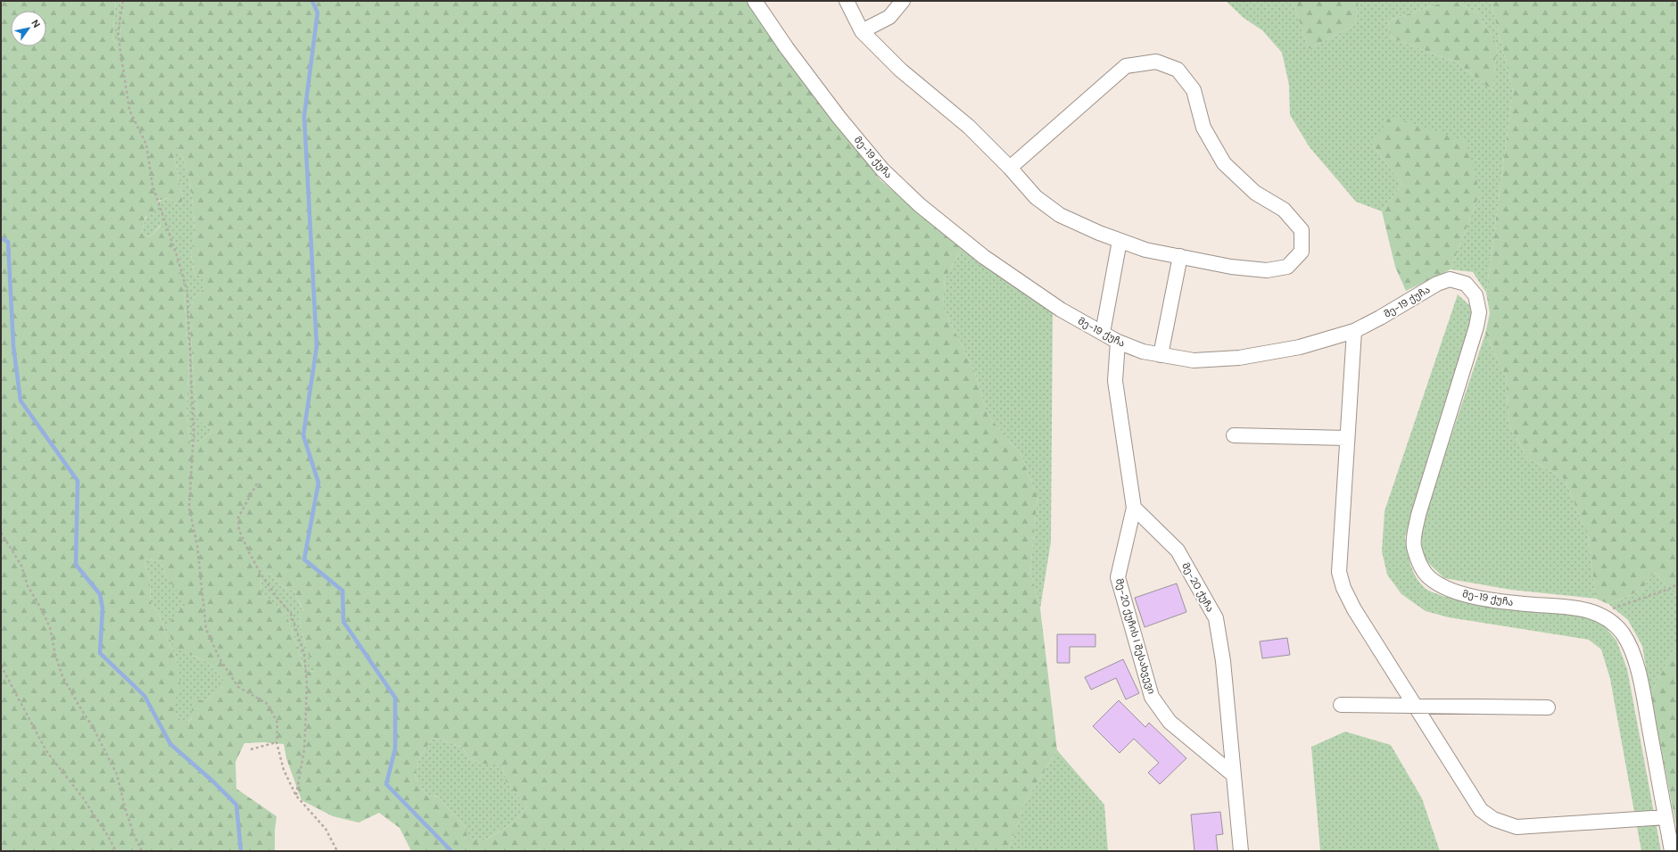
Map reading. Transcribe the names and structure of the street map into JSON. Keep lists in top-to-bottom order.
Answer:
{
  "streets": {
    "street": ["მე-19 ქუჩა", "მე-20 ქუჩა", "მე-20 ქუჩის I შესახვევი"]
  },
  "crossings": [
    ["მე-20 ქუჩა", "მე-20 ქუჩის I შესახვევი"]
  ],
  "north": "top right"
}
